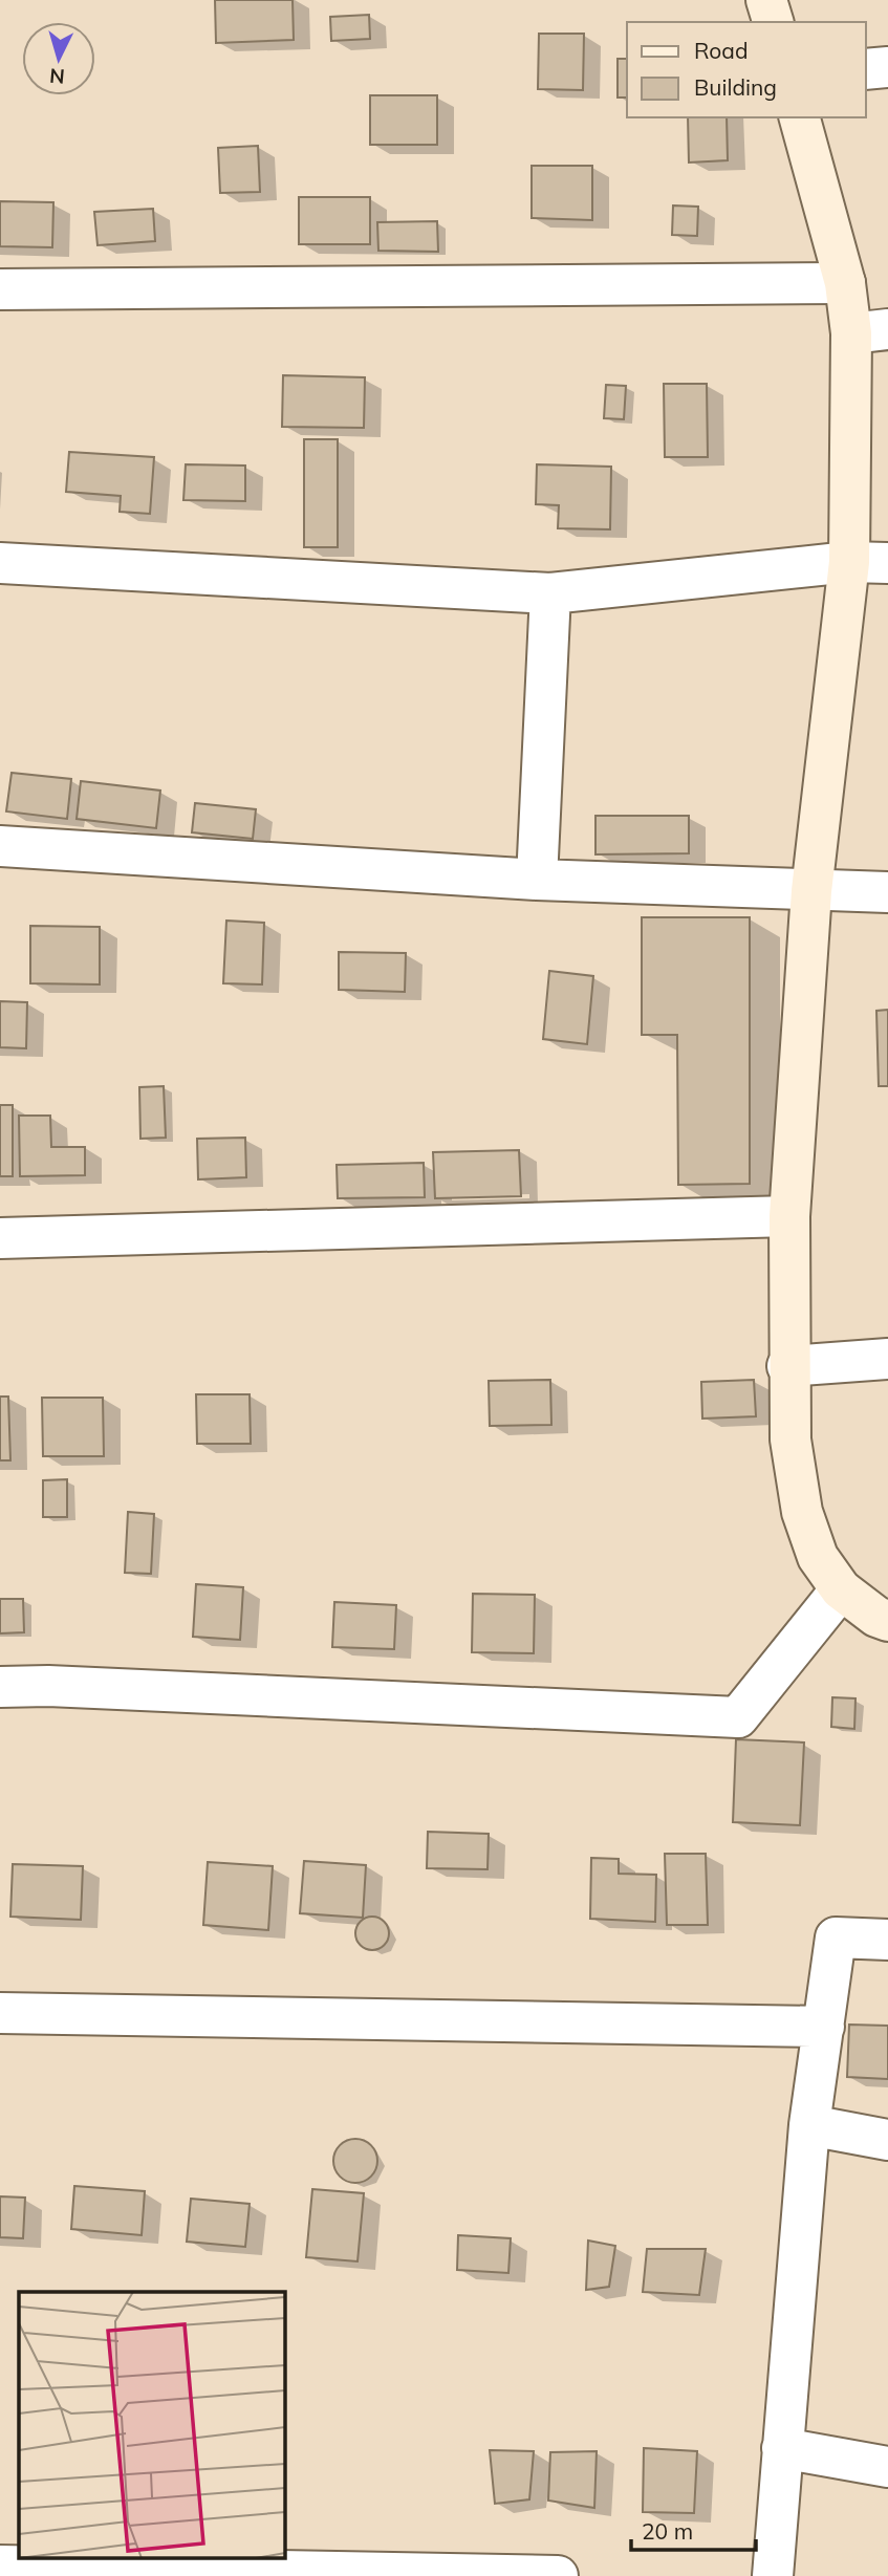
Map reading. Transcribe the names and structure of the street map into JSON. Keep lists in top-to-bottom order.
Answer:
{
  "legend": ["Road", "Building"],
  "scale_bar": "20 m",
  "north": "bottom"
}
